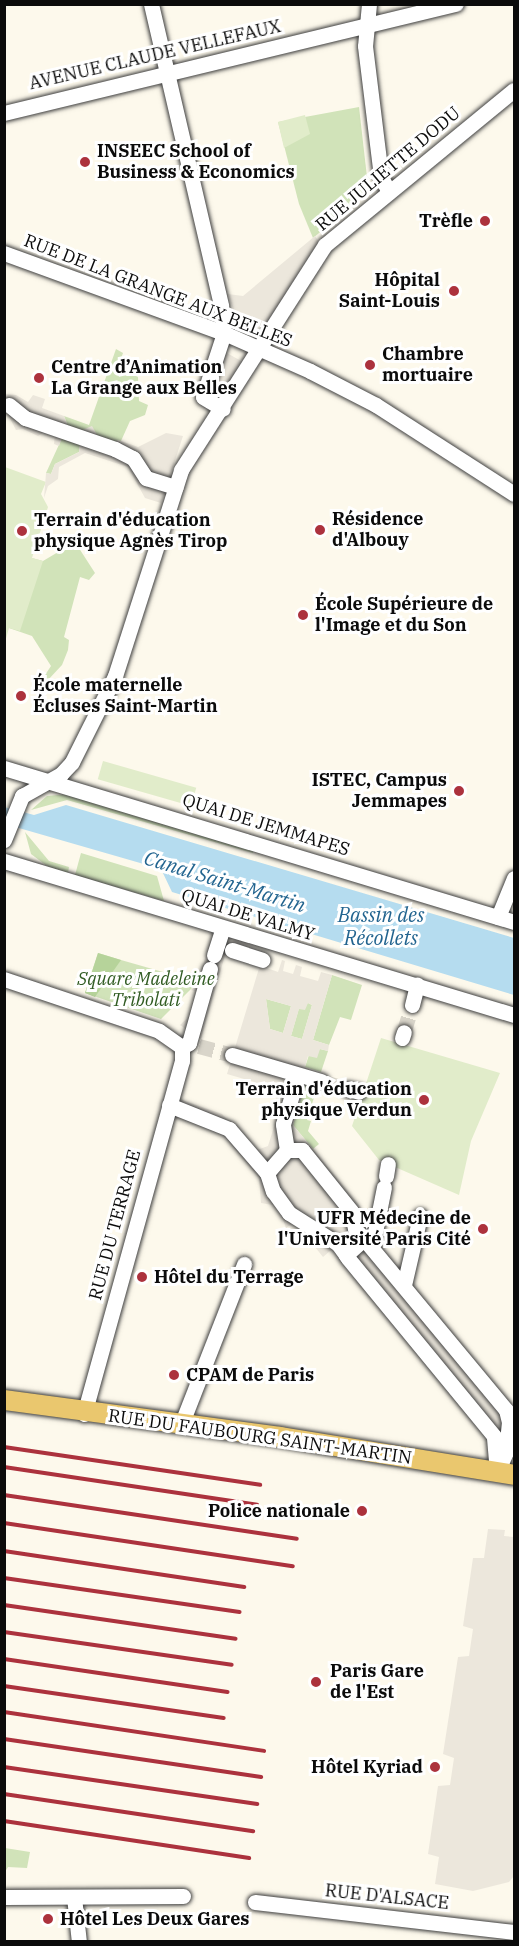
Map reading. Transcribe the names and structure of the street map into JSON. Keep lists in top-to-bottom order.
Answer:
{
  "streets": {
    "main road": ["RUE DU FAUBOURG SAINT-MARTIN"],
    "street": [
      "AVENUE CLAUDE VELLEFAUX",
      "RUE JULIETTE DODU",
      "RUE DE LA GRANGE AUX BELLES",
      "QUAI DE JEMMAPES",
      "QUAI DE VALMY",
      "RUE DU TERRAGE",
      "RUE D'ALSACE"
    ]
  },
  "crossings": [
    ["RUE JULIETTE DODU", "RUE DE LA GRANGE AUX BELLES"],
    ["RUE JULIETTE DODU", "QUAI DE JEMMAPES"],
    ["QUAI DE VALMY", "RUE DU TERRAGE"],
    ["RUE DU TERRAGE", "RUE DU FAUBOURG SAINT-MARTIN"]
  ],
  "water": ["Canal Saint-Martin", "Bassin des Récollets"],
  "parks": ["Square Madeleine Tribolati"],
  "places": [
    "INSEEC School of Business & Economics",
    "Trèfle",
    "Hôpital Saint-Louis",
    "Chambre mortuaire",
    "Centre d’Animation La Grange aux Belles",
    "Résidence d'Albouy",
    "Terrain d'éducation physique Agnès Tirop",
    "École Supérieure de l'Image et du Son",
    "École maternelle Écluses Saint-Martin",
    "ISTEC, Campus Jemmapes",
    "Terrain d'éducation physique Verdun",
    "UFR Médecine de l'Université Paris Cité",
    "Hôtel du Terrage",
    "CPAM de Paris",
    "Police nationale",
    "Paris Gare de l'Est",
    "Hôtel Kyriad",
    "Hôtel Les Deux Gares"
  ]
}
